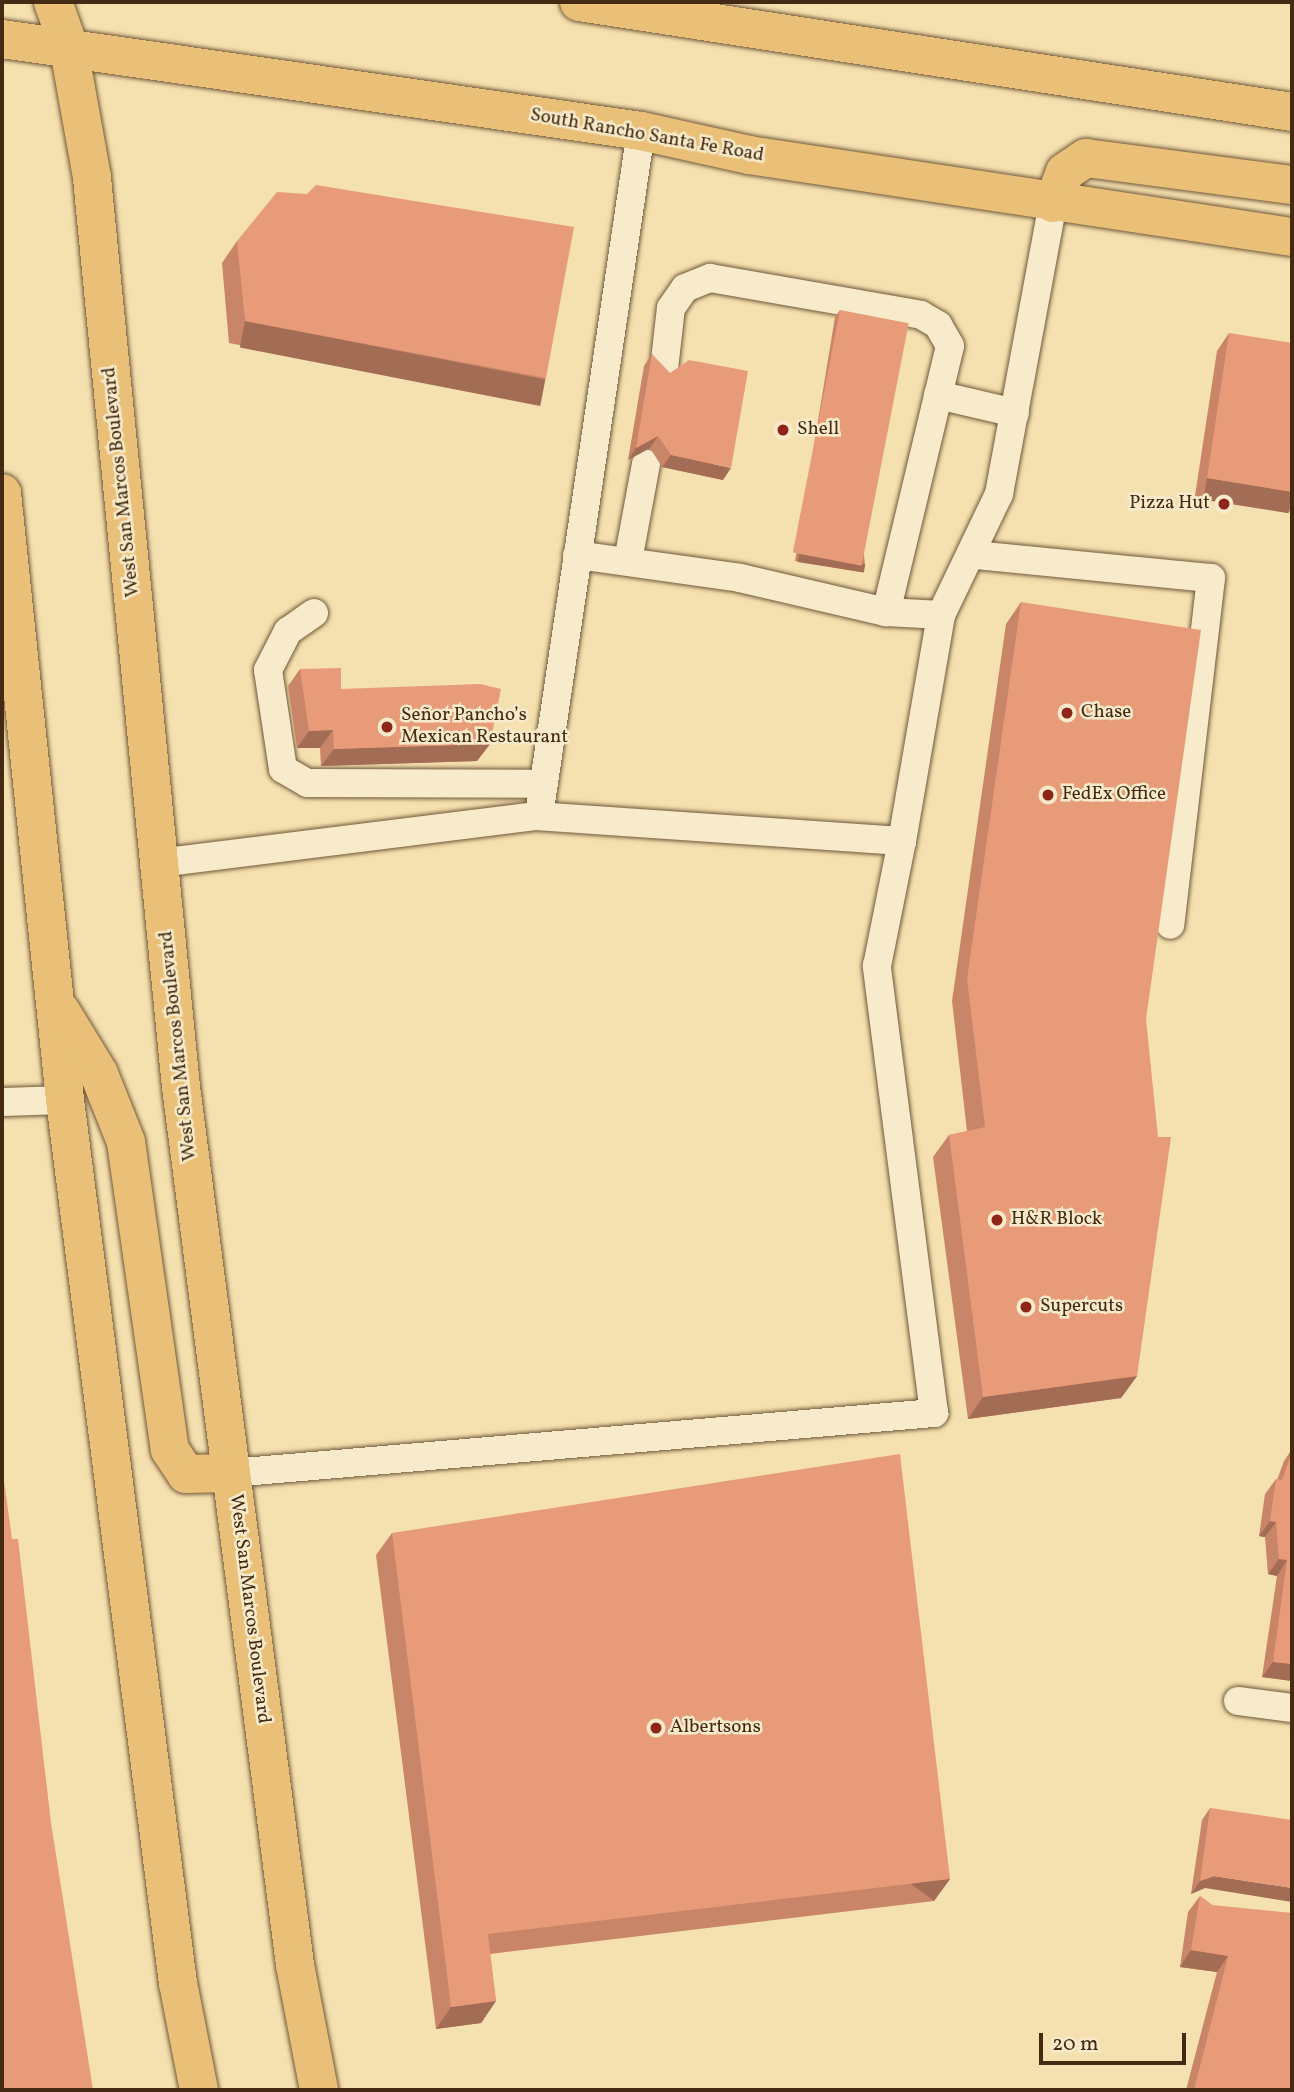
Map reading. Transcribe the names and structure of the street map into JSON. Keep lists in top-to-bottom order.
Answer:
{
  "streets": {
    "main road": ["South Rancho Santa Fe Road", "West San Marcos Boulevard"]
  },
  "crossings": [
    ["South Rancho Santa Fe Road", "West San Marcos Boulevard"]
  ],
  "places": [
    "Shell",
    "Pizza Hut",
    "Chase",
    "Señor Pancho’s Mexican Restaurant",
    "FedEx Office",
    "H&R Block",
    "Supercuts",
    "Albertsons"
  ],
  "scale_bar": "20 m"
}
